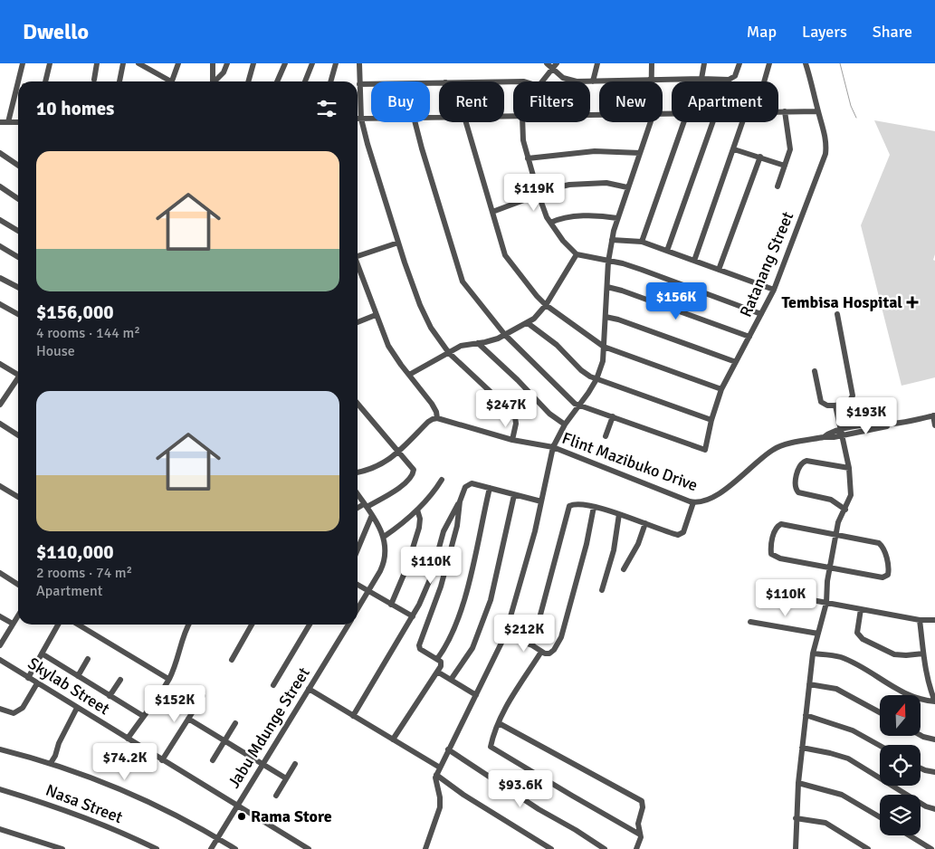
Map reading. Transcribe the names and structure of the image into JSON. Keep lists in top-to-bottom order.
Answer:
{
  "streets": {
    "street": [
      "Ratanang Street",
      "Flint Mazibuko Drive",
      "Skylab Street",
      "Jabu Mdunge Street",
      "Nasa Street"
    ]
  },
  "crossings": [
    ["Skylab Street", "Jabu Mdunge Street"]
  ],
  "places": {
    "health": ["Tembisa Hospital"],
    "other": ["Rama Store"]
  },
  "north": "top",
  "page": {
    "header": "Dwello",
    "nav": ["Map", "Layers", "Share"],
    "chip": [
      "Buy",
      "Rent",
      "Filters",
      "New",
      "Apartment"
    ],
    "heading": "10 homes",
    "list": [
      {
        "name": "$156,000",
        "note": "4 rooms · 144 m² · House"
      },
      {
        "name": "$110,000",
        "note": "2 rooms · 74 m² · Apartment"
      }
    ],
    "price": [
      "$119K",
      "$156K",
      "$247K",
      "$193K",
      "$110K",
      "$110K",
      "$212K",
      "$152K",
      "$74.2K",
      "$93.6K"
    ]
  }
}
